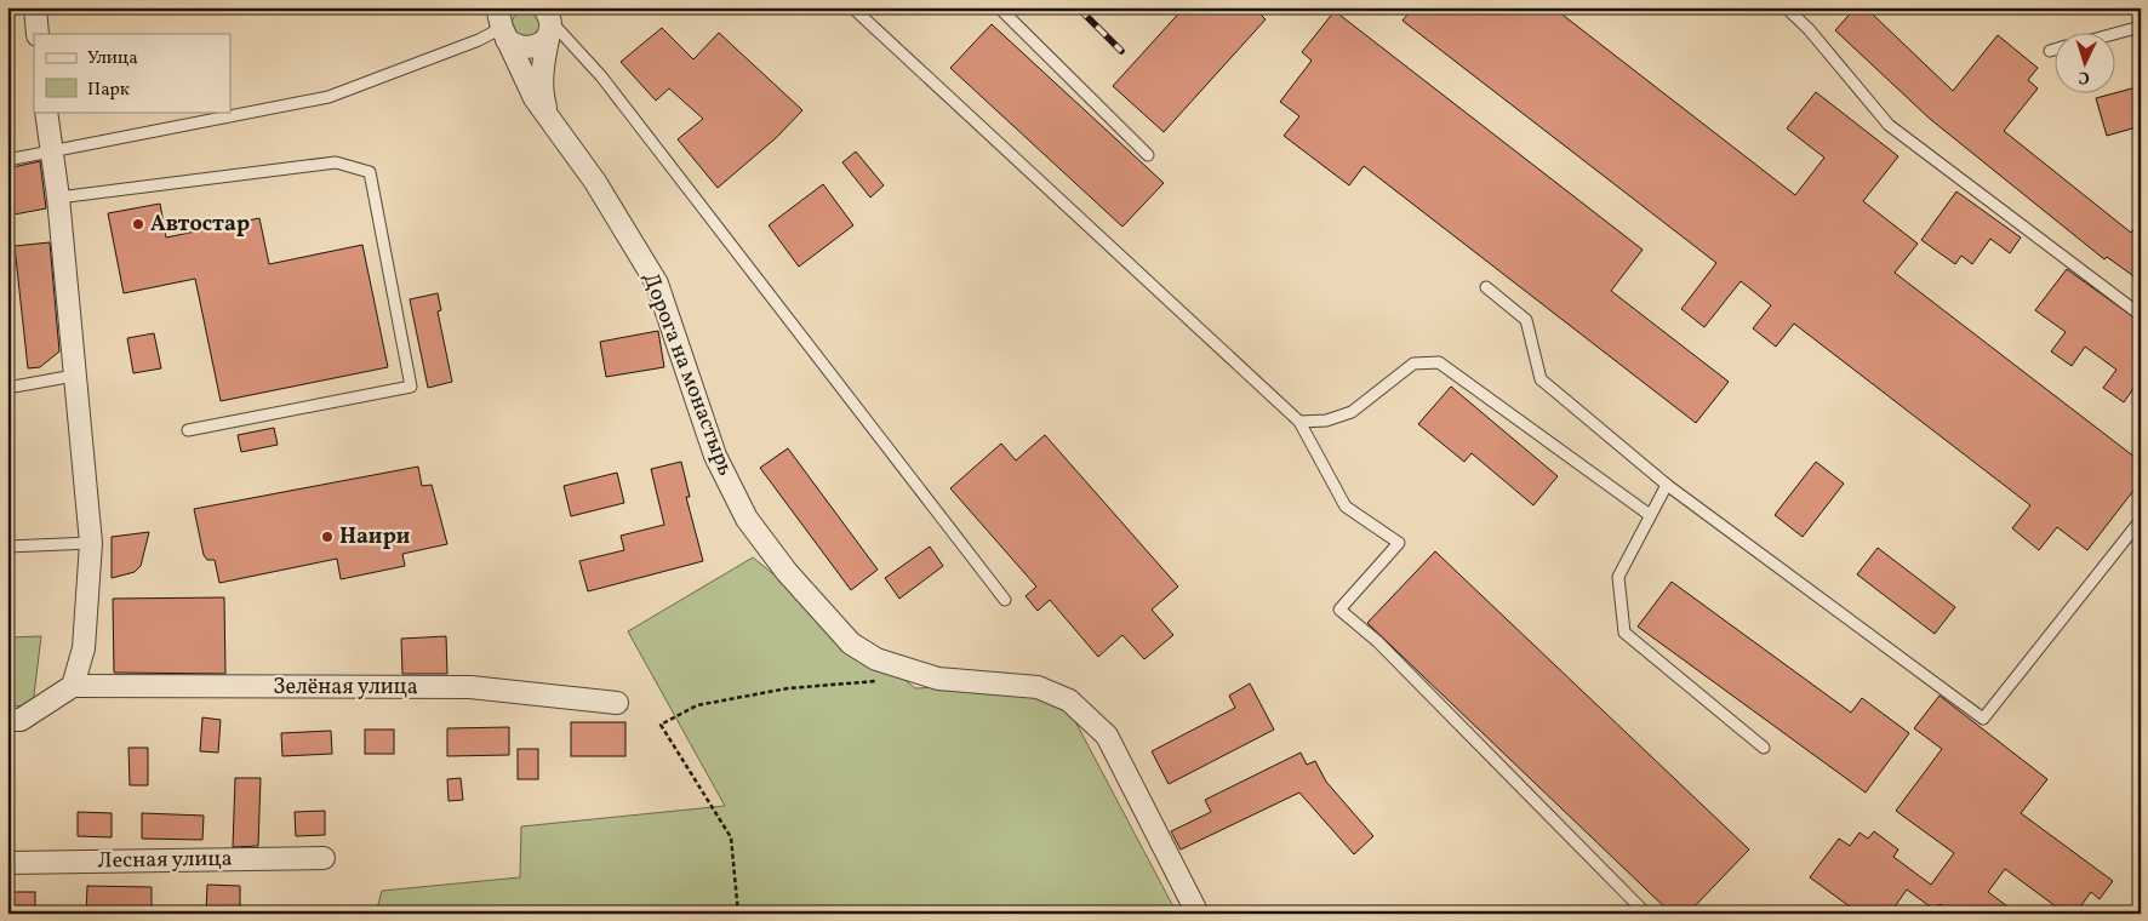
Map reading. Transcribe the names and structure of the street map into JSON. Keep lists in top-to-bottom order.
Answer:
{
  "streets": {
    "street": ["Дорога на монастырь", "Зелёная улица", "Лесная улица"]
  },
  "places": ["Автостар", "Наири"],
  "legend": ["Улица", "Парк"],
  "north": "bottom"
}
